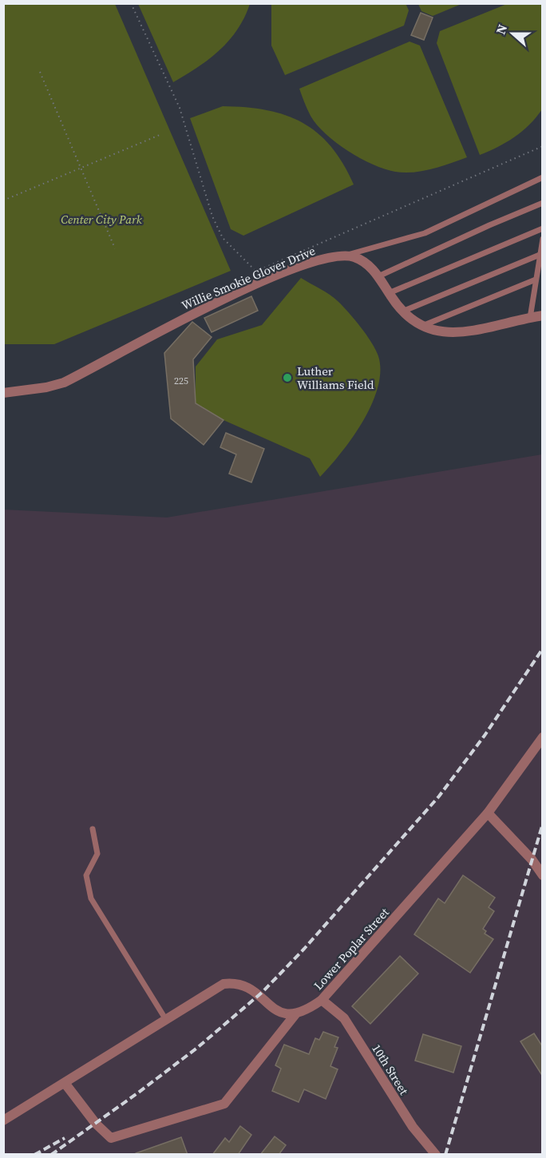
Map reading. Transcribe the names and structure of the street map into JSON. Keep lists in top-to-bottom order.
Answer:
{
  "streets": {
    "street": ["Willie Smokie Glover Drive", "Lower Poplar Street", "10th Street"]
  },
  "crossings": [
    ["Lower Poplar Street", "10th Street"]
  ],
  "parks": ["Center City Park"],
  "places": ["Luther Williams Field"],
  "house_numbers": ["225"],
  "north": "left"
}
